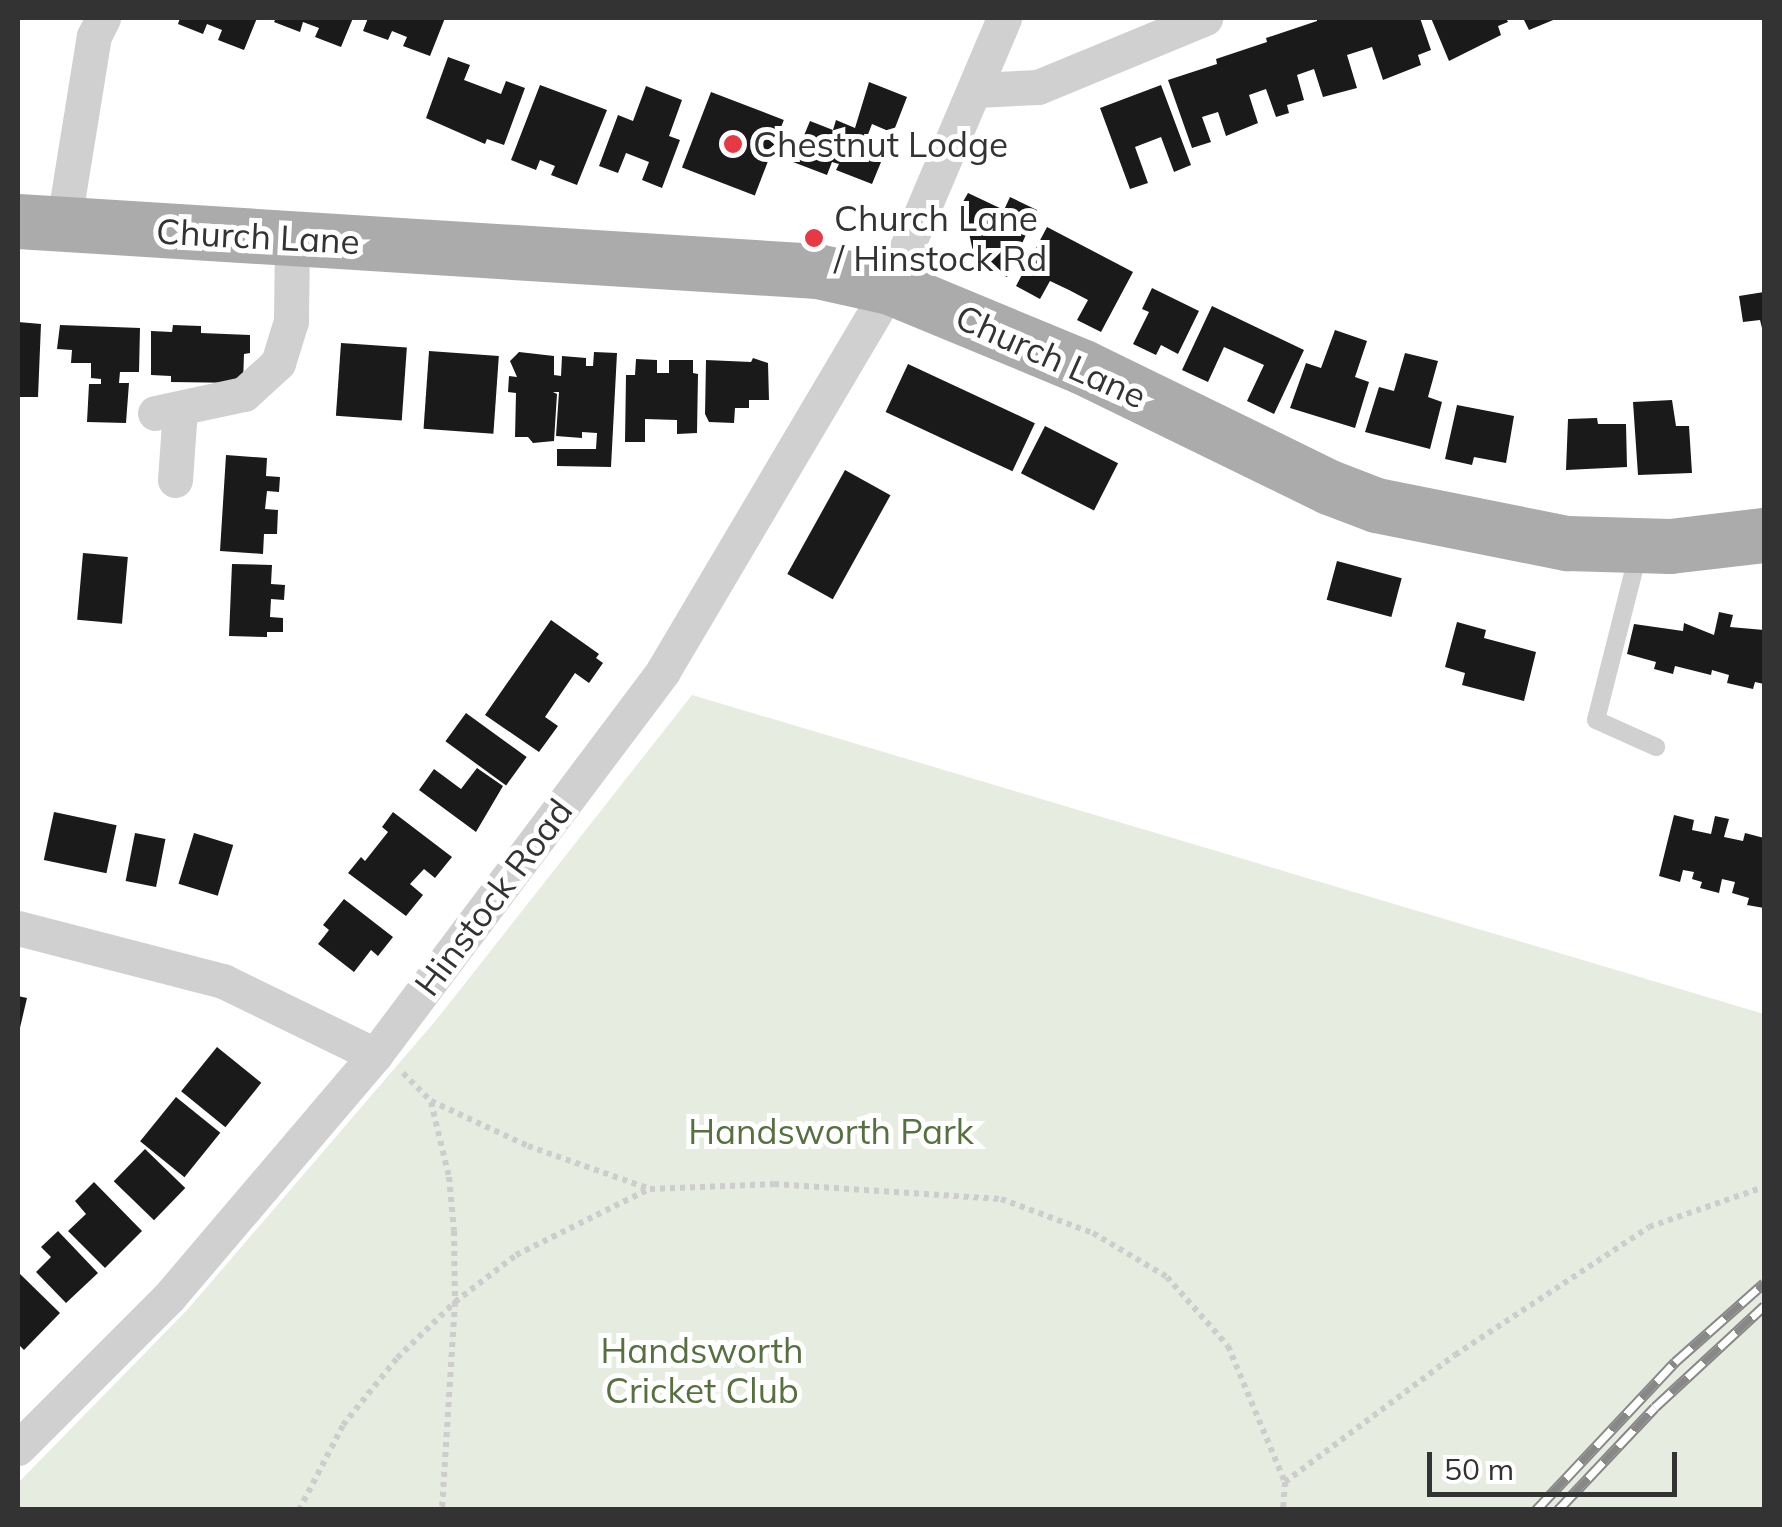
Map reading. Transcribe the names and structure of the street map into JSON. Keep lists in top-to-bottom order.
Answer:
{
  "streets": {
    "main road": ["Church Lane"],
    "street": ["Hinstock Road"]
  },
  "crossings": [
    ["Church Lane", "Hinstock Road"]
  ],
  "parks": ["Handsworth Park", "Handsworth Cricket Club"],
  "places": ["Chestnut Lodge", "Church Lane / Hinstock Rd"],
  "scale_bar": "50 m"
}
